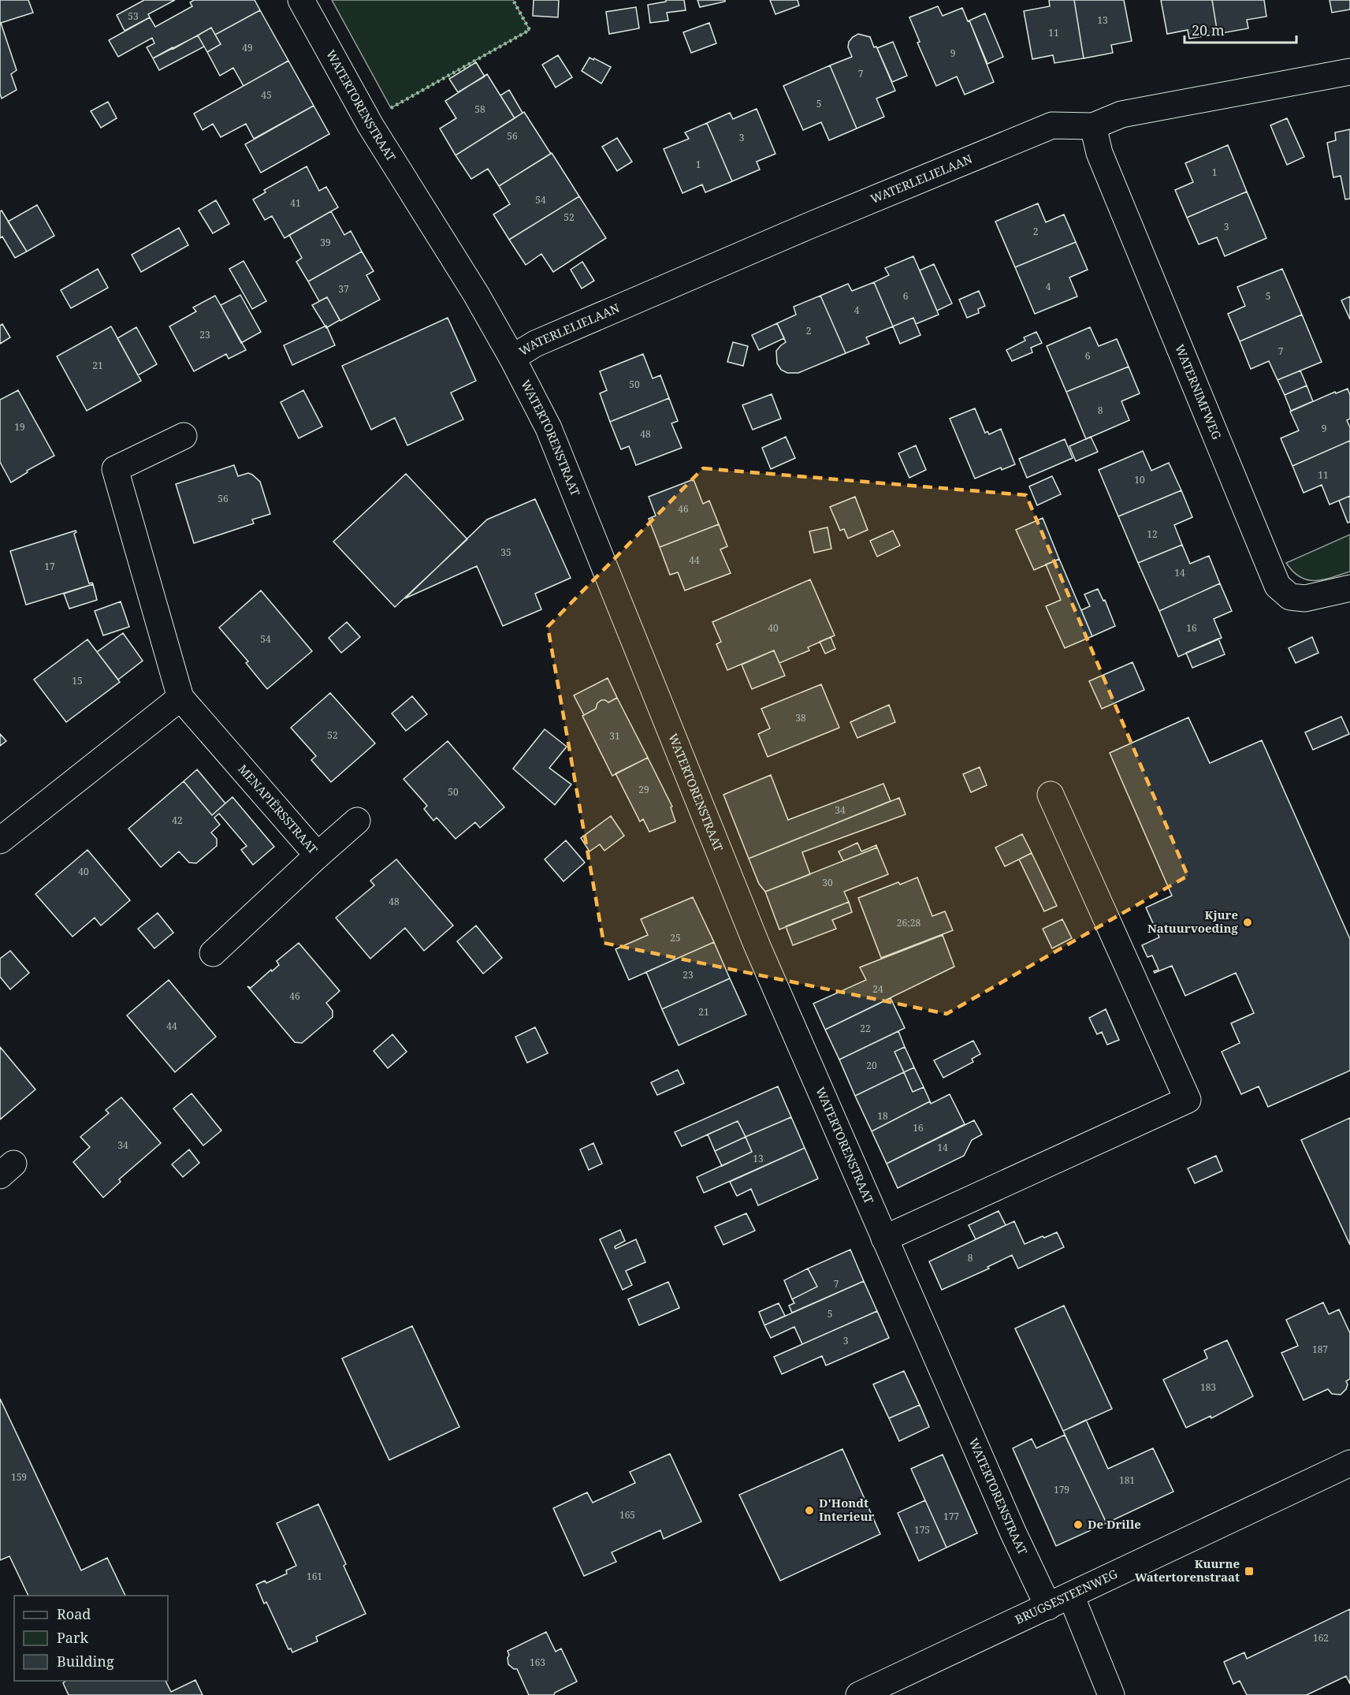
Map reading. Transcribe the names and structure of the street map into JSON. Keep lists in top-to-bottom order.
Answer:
{
  "streets": {
    "street": [
      "WATERTORENSTRAAT",
      "WATERLELIELAAN",
      "WATERNIMFWEG",
      "MENAPIËRSSTRAAT",
      "BRUGSESTEENWEG"
    ]
  },
  "crossings": [
    ["WATERTORENSTRAAT", "WATERLELIELAAN"],
    ["WATERTORENSTRAAT", "BRUGSESTEENWEG"],
    ["WATERLELIELAAN", "WATERNIMFWEG"]
  ],
  "places": {
    "other": ["Kjure Natuurvoeding", "D'Hondt Interieur", "De Drille"],
    "transit": ["Kuurne Watertorenstraat"]
  },
  "house_numbers": [
    "53",
    "13",
    "11",
    "49",
    "9",
    "7",
    "45",
    "5",
    "58",
    "56",
    "3",
    "1",
    "1",
    "54",
    "41",
    "52",
    "3",
    "2",
    "39",
    "4",
    "37",
    "6",
    "5",
    "4",
    "2",
    "23",
    "7",
    "6",
    "21",
    "50",
    "8",
    "19",
    "9",
    "48",
    "11",
    "10",
    "56",
    "46",
    "12",
    "35",
    "44",
    "17",
    "14",
    "40",
    "16",
    "54",
    "15",
    "38",
    "52",
    "31",
    "29",
    "50",
    "34",
    "42",
    "40",
    "30",
    "48",
    "26;28",
    "25",
    "23",
    "24",
    "46",
    "21",
    "44",
    "22",
    "20",
    "18",
    "16",
    "34",
    "14",
    "13",
    "8",
    "7",
    "5",
    "3",
    "187",
    "183",
    "159",
    "181",
    "179",
    "165",
    "177",
    "175",
    "161",
    "162",
    "163"
  ],
  "legend": ["Road", "Park", "Building"],
  "scale_bar": "20 m"
}
